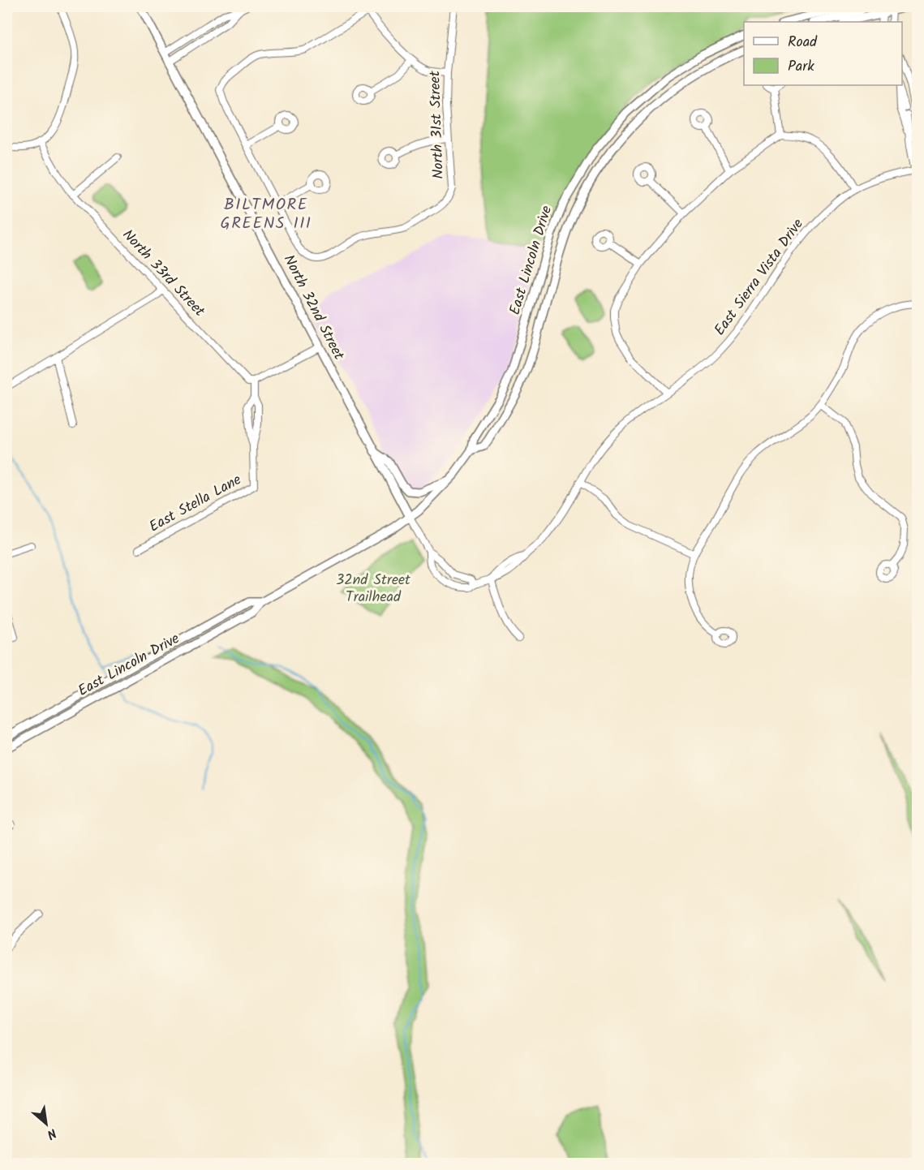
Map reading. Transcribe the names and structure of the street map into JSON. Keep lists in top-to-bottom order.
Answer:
{
  "streets": {
    "main road": ["East Lincoln Drive", "North 32nd Street"],
    "street": [
      "North 31st Street",
      "North 33rd Street",
      "East Sierra Vista Drive",
      "East Stella Lane"
    ]
  },
  "crossings": [
    ["East Lincoln Drive", "North 32nd Street"],
    ["North 33rd Street", "East Stella Lane"]
  ],
  "districts": ["BILTMORE GREENS III"],
  "parks": ["32nd Street Trailhead"],
  "legend": ["Road", "Park"],
  "north": "bottom right"
}
